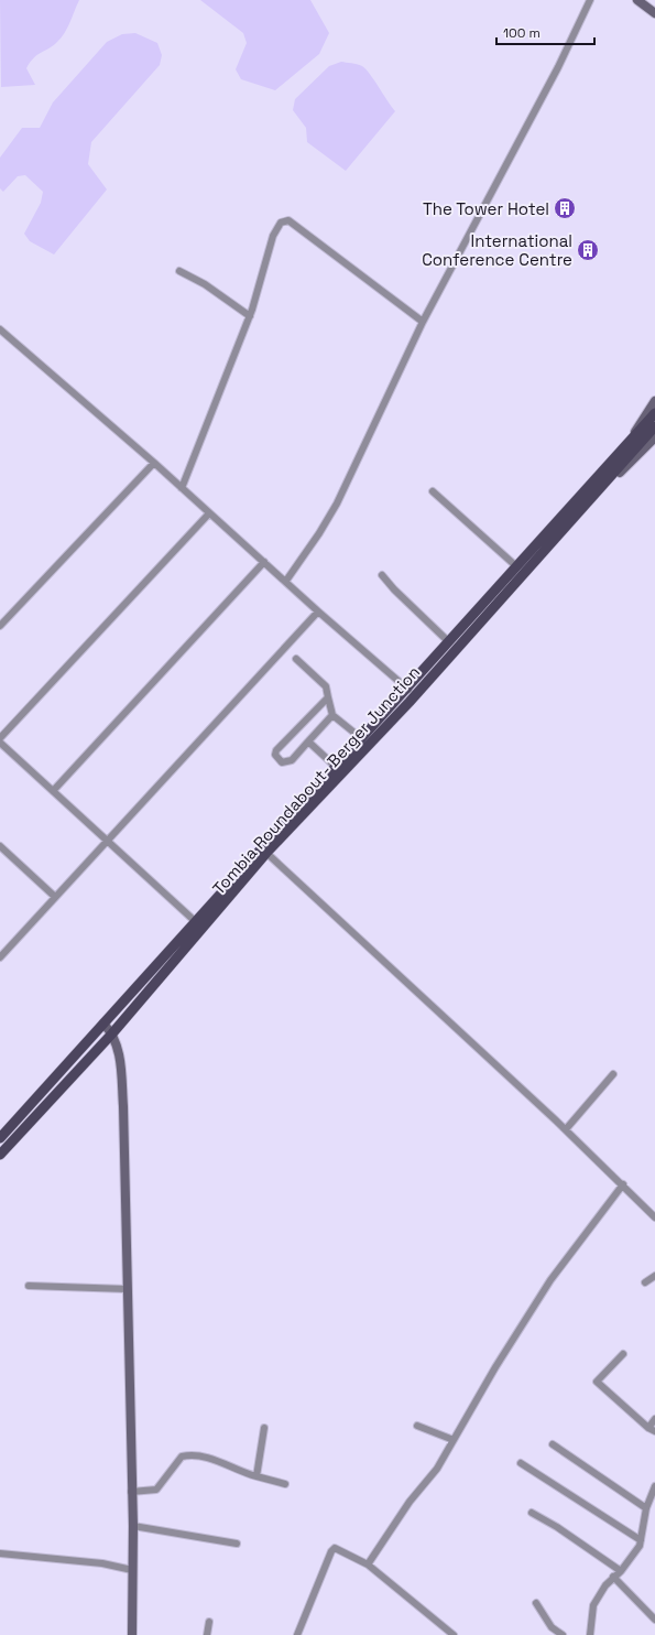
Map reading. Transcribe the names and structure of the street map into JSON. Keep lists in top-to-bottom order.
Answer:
{
  "streets": {
    "main road": ["Tombia Roundabout- Berger Junction"]
  },
  "places": {
    "building": ["The Tower Hotel", "International Conference Centre"]
  },
  "scale_bar": "100 m"
}
